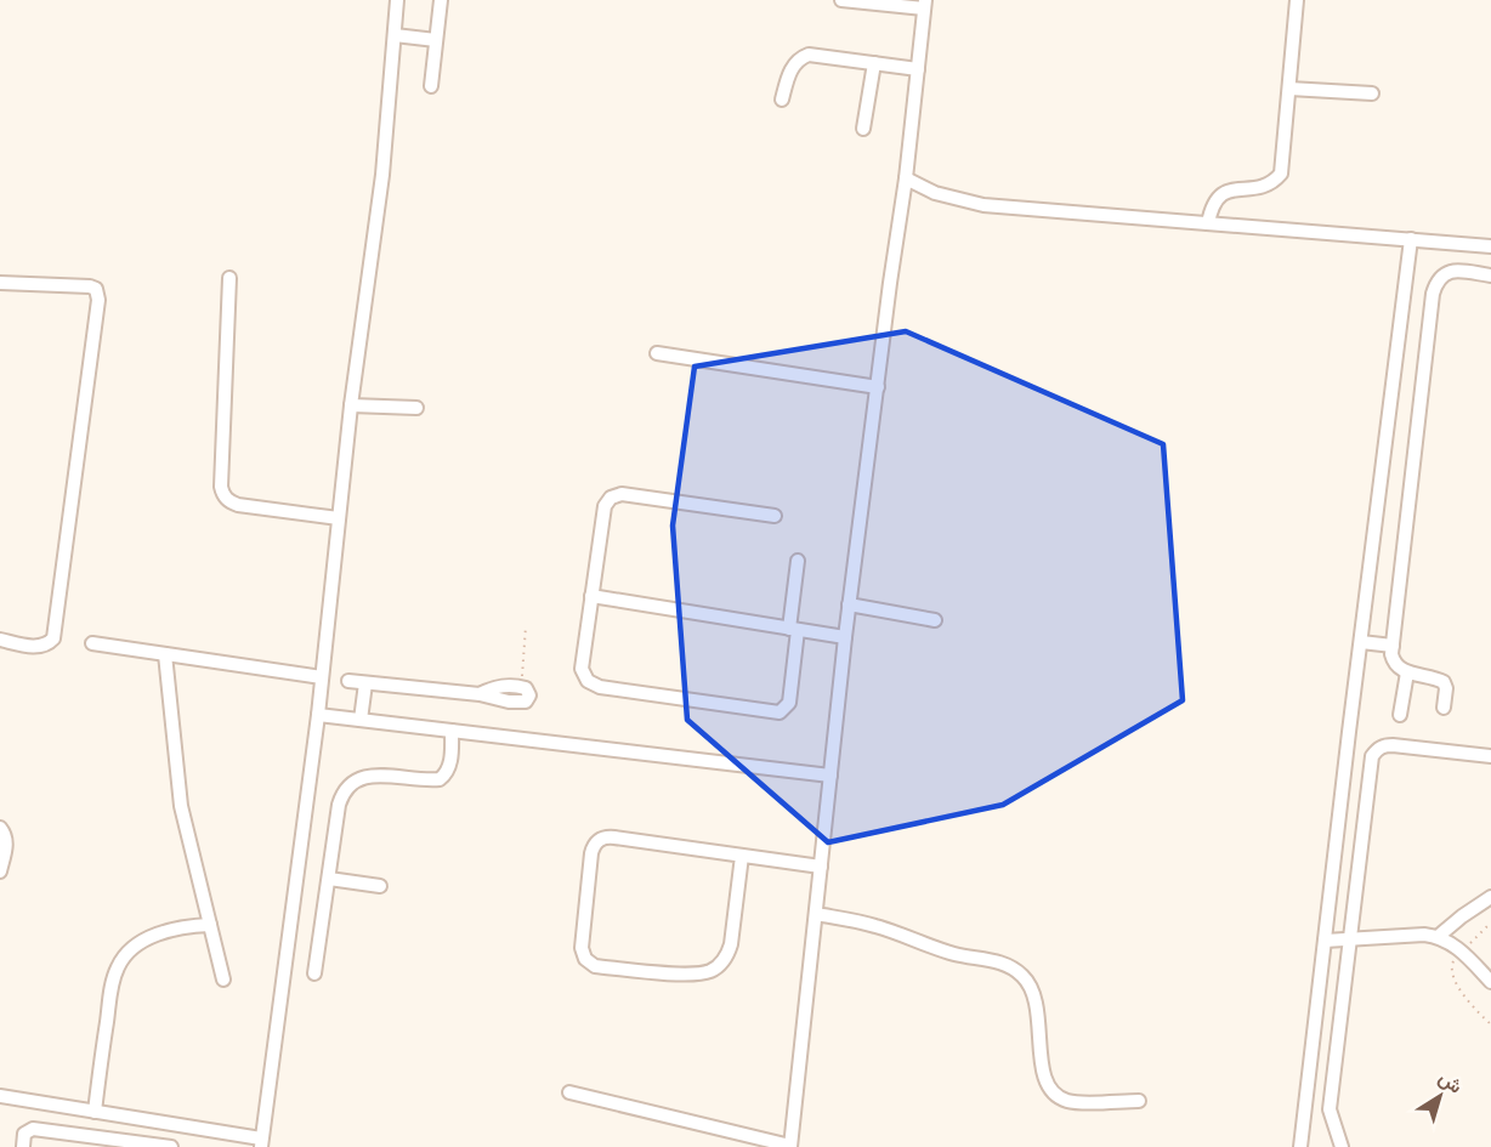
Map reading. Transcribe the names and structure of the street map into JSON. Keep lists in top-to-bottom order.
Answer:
{
  "north": "top right"
}
